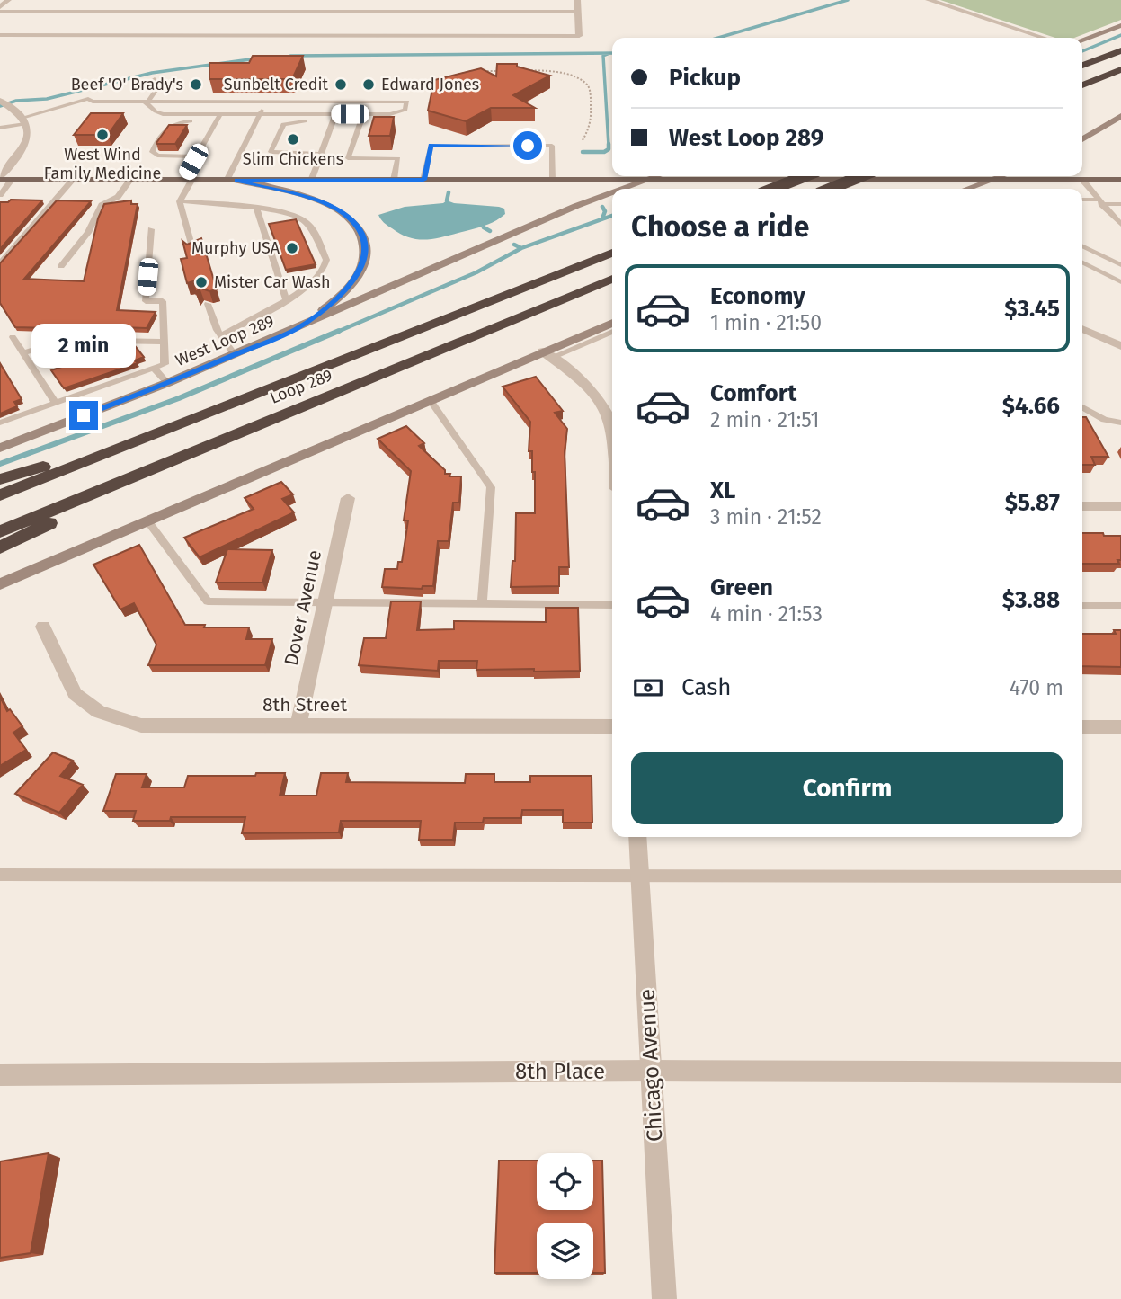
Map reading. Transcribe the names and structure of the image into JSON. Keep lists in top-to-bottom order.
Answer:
{
  "streets": {
    "highway": ["Loop 289"],
    "main road": ["West Loop 289"],
    "street": [
      "Dover Avenue",
      "8th Street",
      "Chicago Avenue",
      "8th Place"
    ]
  },
  "crossings": [
    ["Dover Avenue", "8th Street"],
    ["Chicago Avenue", "8th Place"]
  ],
  "places": [
    "Beef 'O' Brady's",
    "Sunbelt Credit",
    "Edward Jones",
    "West Wind Family Medicine",
    "Slim Chickens",
    "Murphy USA",
    "Mister Car Wash"
  ],
  "page": {
    "banner": ["Pickup", "West Loop 289"],
    "heading": "Choose a ride",
    "list": [
      {
        "name": "Economy",
        "note": "1 min · 21:50",
        "value": "$3.45"
      },
      {
        "name": "Comfort",
        "note": "2 min · 21:51",
        "value": "$4.66"
      },
      {
        "name": "XL",
        "note": "3 min · 21:52",
        "value": "$5.87"
      },
      {
        "name": "Green",
        "note": "4 min · 21:53",
        "value": "$3.88"
      }
    ],
    "bubble": "2 min",
    "pay": ["Cash", "470 m"],
    "buttons": "Confirm"
  }
}
